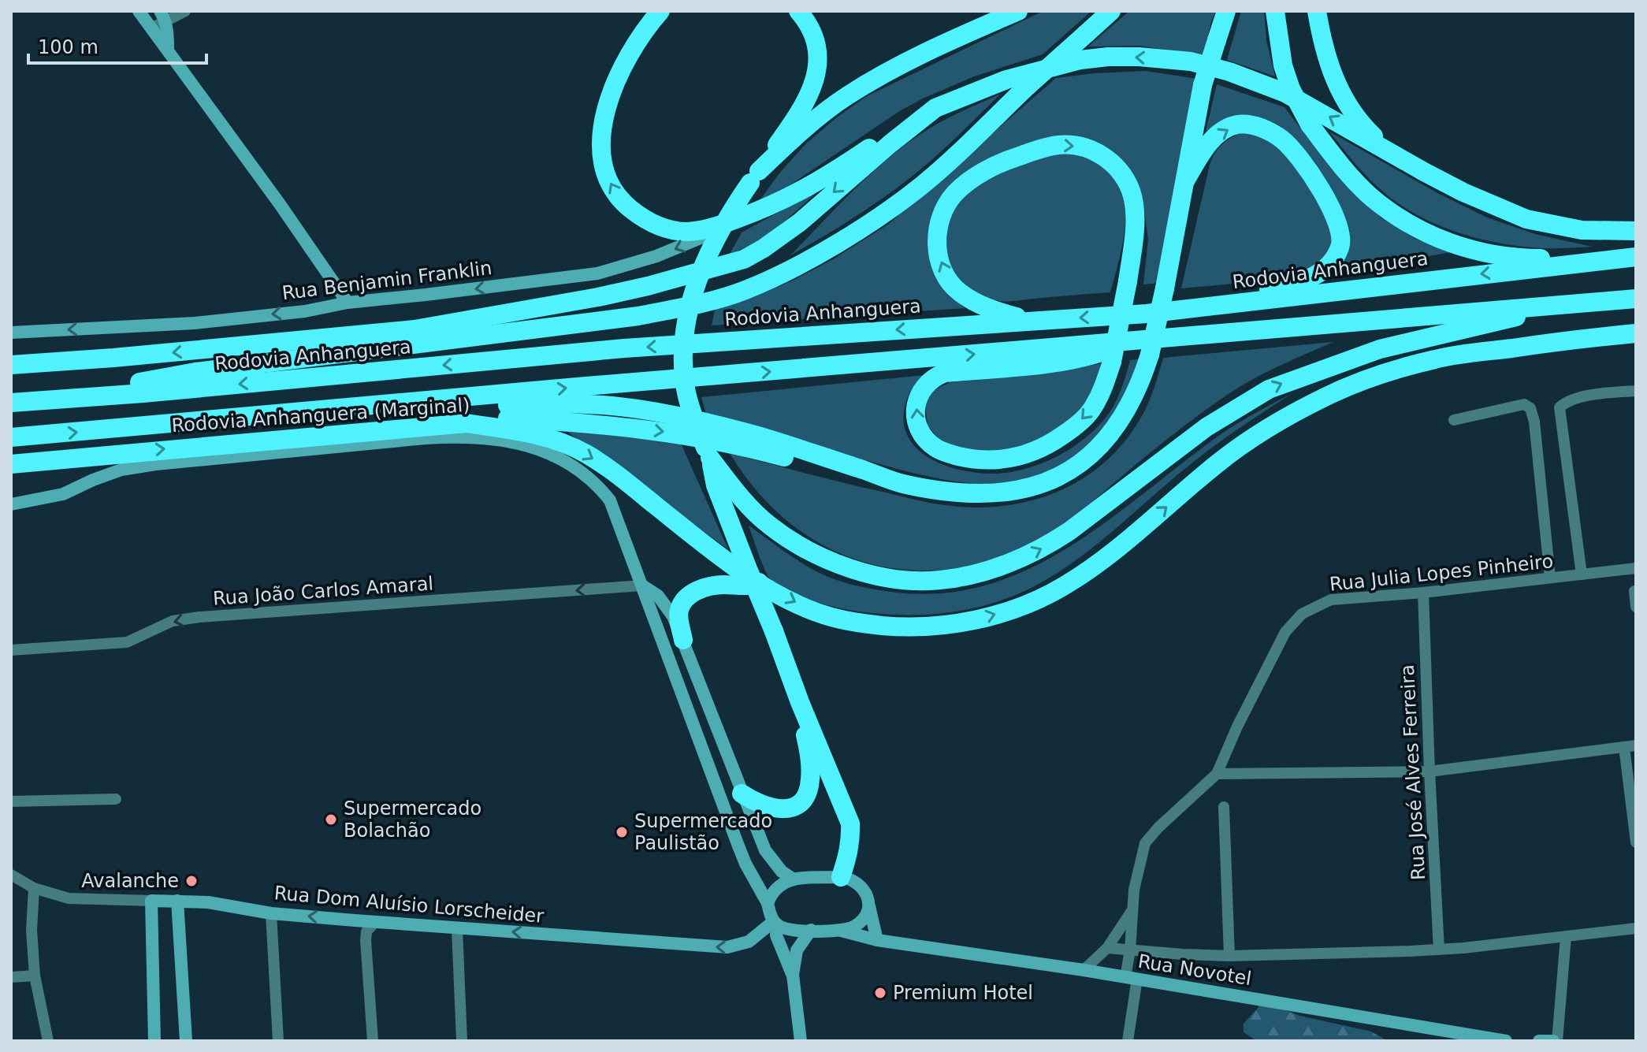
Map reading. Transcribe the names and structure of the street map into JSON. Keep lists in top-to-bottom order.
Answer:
{
  "streets": {
    "highway": ["Rodovia Anhanguera", "Rodovia Anhanguera (Marginal)"],
    "street": [
      "Rua Benjamin Franklin",
      "Rua Julia Lopes Pinheiro",
      "Rua João Carlos Amaral",
      "Rua José Alves Ferreira",
      "Rua Dom Aluísio Lorscheider",
      "Rua Novotel"
    ]
  },
  "crossings": [
    ["Rua Julia Lopes Pinheiro", "Rua José Alves Ferreira"],
    ["Rua Julia Lopes Pinheiro", "Rua Novotel"],
    ["Rua Dom Aluísio Lorscheider", "Rua Novotel"]
  ],
  "one_way": ["Rua Benjamin Franklin", "Rua João Carlos Amaral", "Rua Dom Aluísio Lorscheider"],
  "places": [
    "Supermercado Bolachão",
    "Supermercado Paulistão",
    "Avalanche",
    "Premium Hotel"
  ],
  "scale_bar": "100 m"
}
